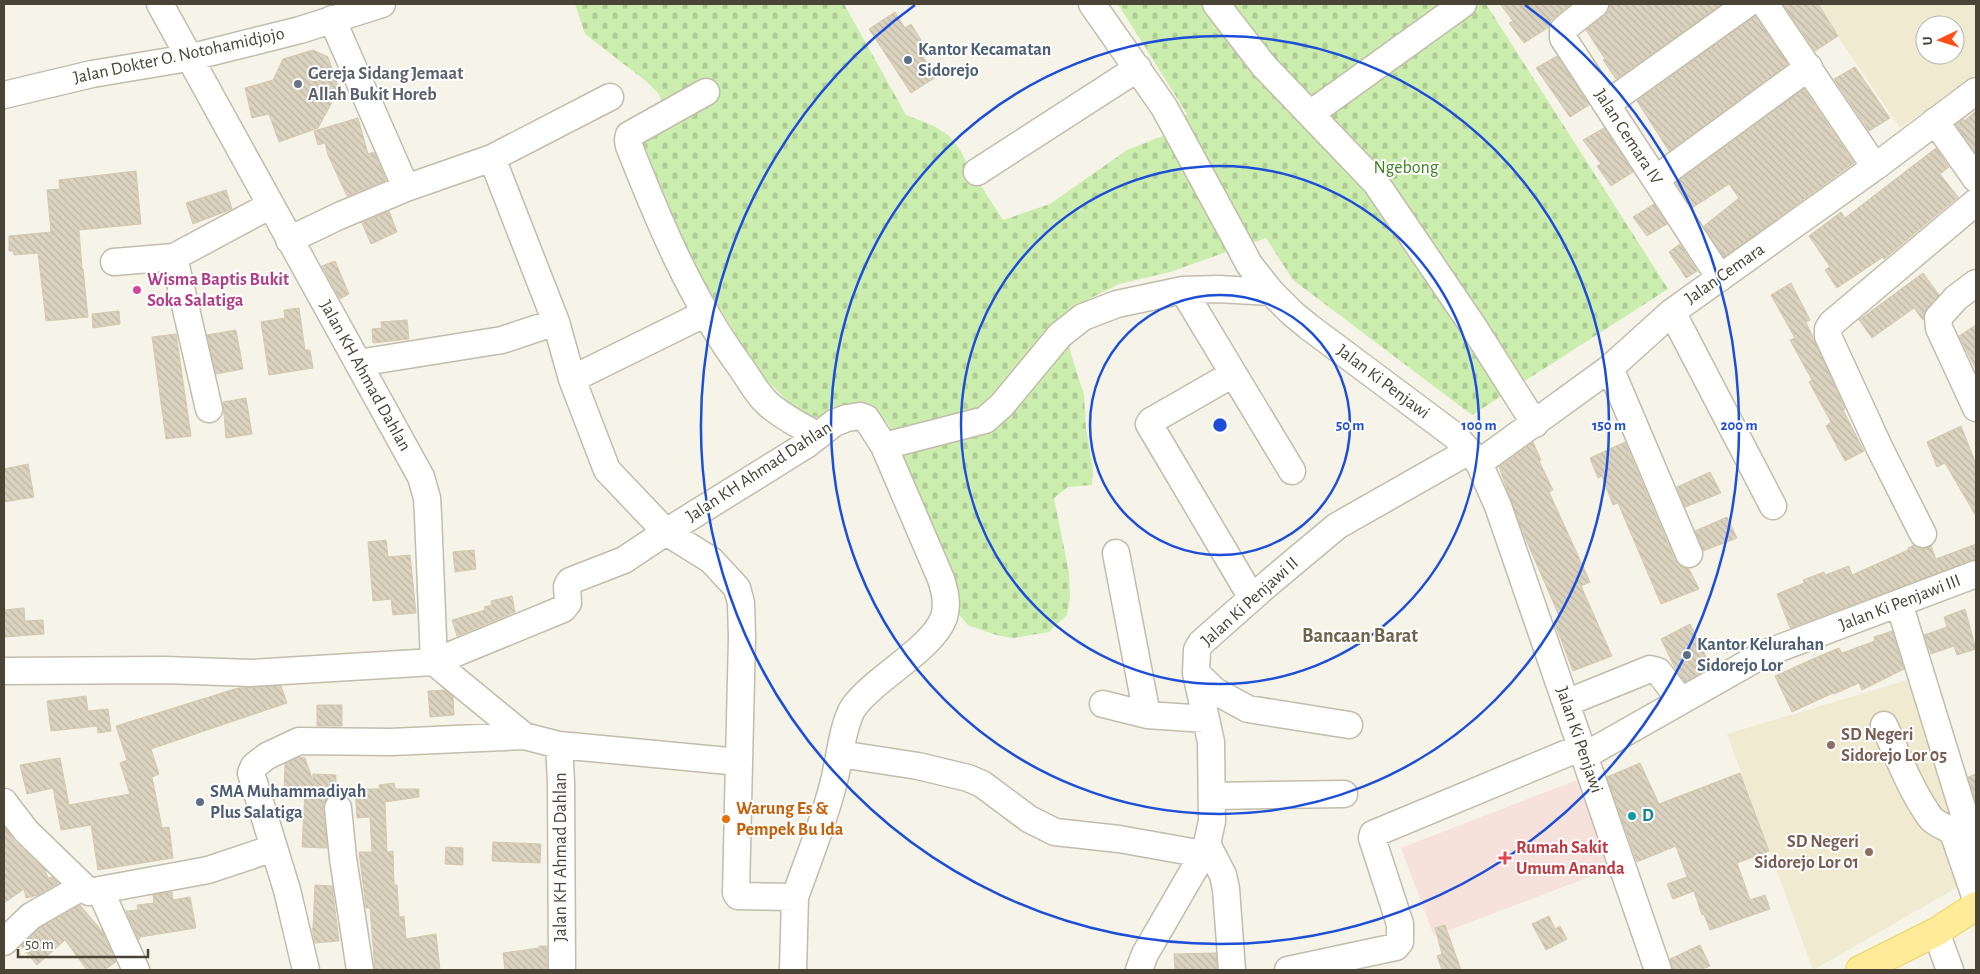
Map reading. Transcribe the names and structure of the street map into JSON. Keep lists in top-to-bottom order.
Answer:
{
  "streets": {
    "street": [
      "Jalan Dokter O. Notohamidjojo",
      "Jalan Cemara IV",
      "Jalan Cemara",
      "Jalan KH Ahmad Dahlan",
      "Jalan Ki Penjawi",
      "Jalan Ki Penjawi II",
      "Jalan Ki Penjawi III"
    ]
  },
  "crossings": [
    ["Jalan Dokter O. Notohamidjojo", "Jalan KH Ahmad Dahlan"],
    ["Jalan Cemara IV", "Jalan Cemara"],
    ["Jalan Cemara", "Jalan Ki Penjawi"],
    ["Jalan Cemara", "Jalan Ki Penjawi II"],
    ["Jalan Ki Penjawi", "Jalan Ki Penjawi II"],
    ["Jalan Ki Penjawi", "Jalan Ki Penjawi III"]
  ],
  "districts": ["Bancaan Barat"],
  "parks": ["Ngebong"],
  "places": {
    "other": [
      "Kantor Kecamatan Sidorejo",
      "Gereja Sidang Jemaat Allah Bukit Horeb",
      "Wisma Baptis Bukit Soka Salatiga",
      "Kantor Kelurahan Sidorejo Lor",
      "SD Negeri Sidorejo Lor 05",
      "SMA Muhammadiyah Plus Salatiga",
      "D",
      "Warung Es & Pempek Bu Ida",
      "SD Negeri Sidorejo Lor 01"
    ],
    "health": ["Rumah Sakit Umum Ananda"]
  },
  "scale_bar": "50 m",
  "north": "left",
  "rings": [
    "50 m",
    "100 m",
    "150 m",
    "200 m"
  ]
}
